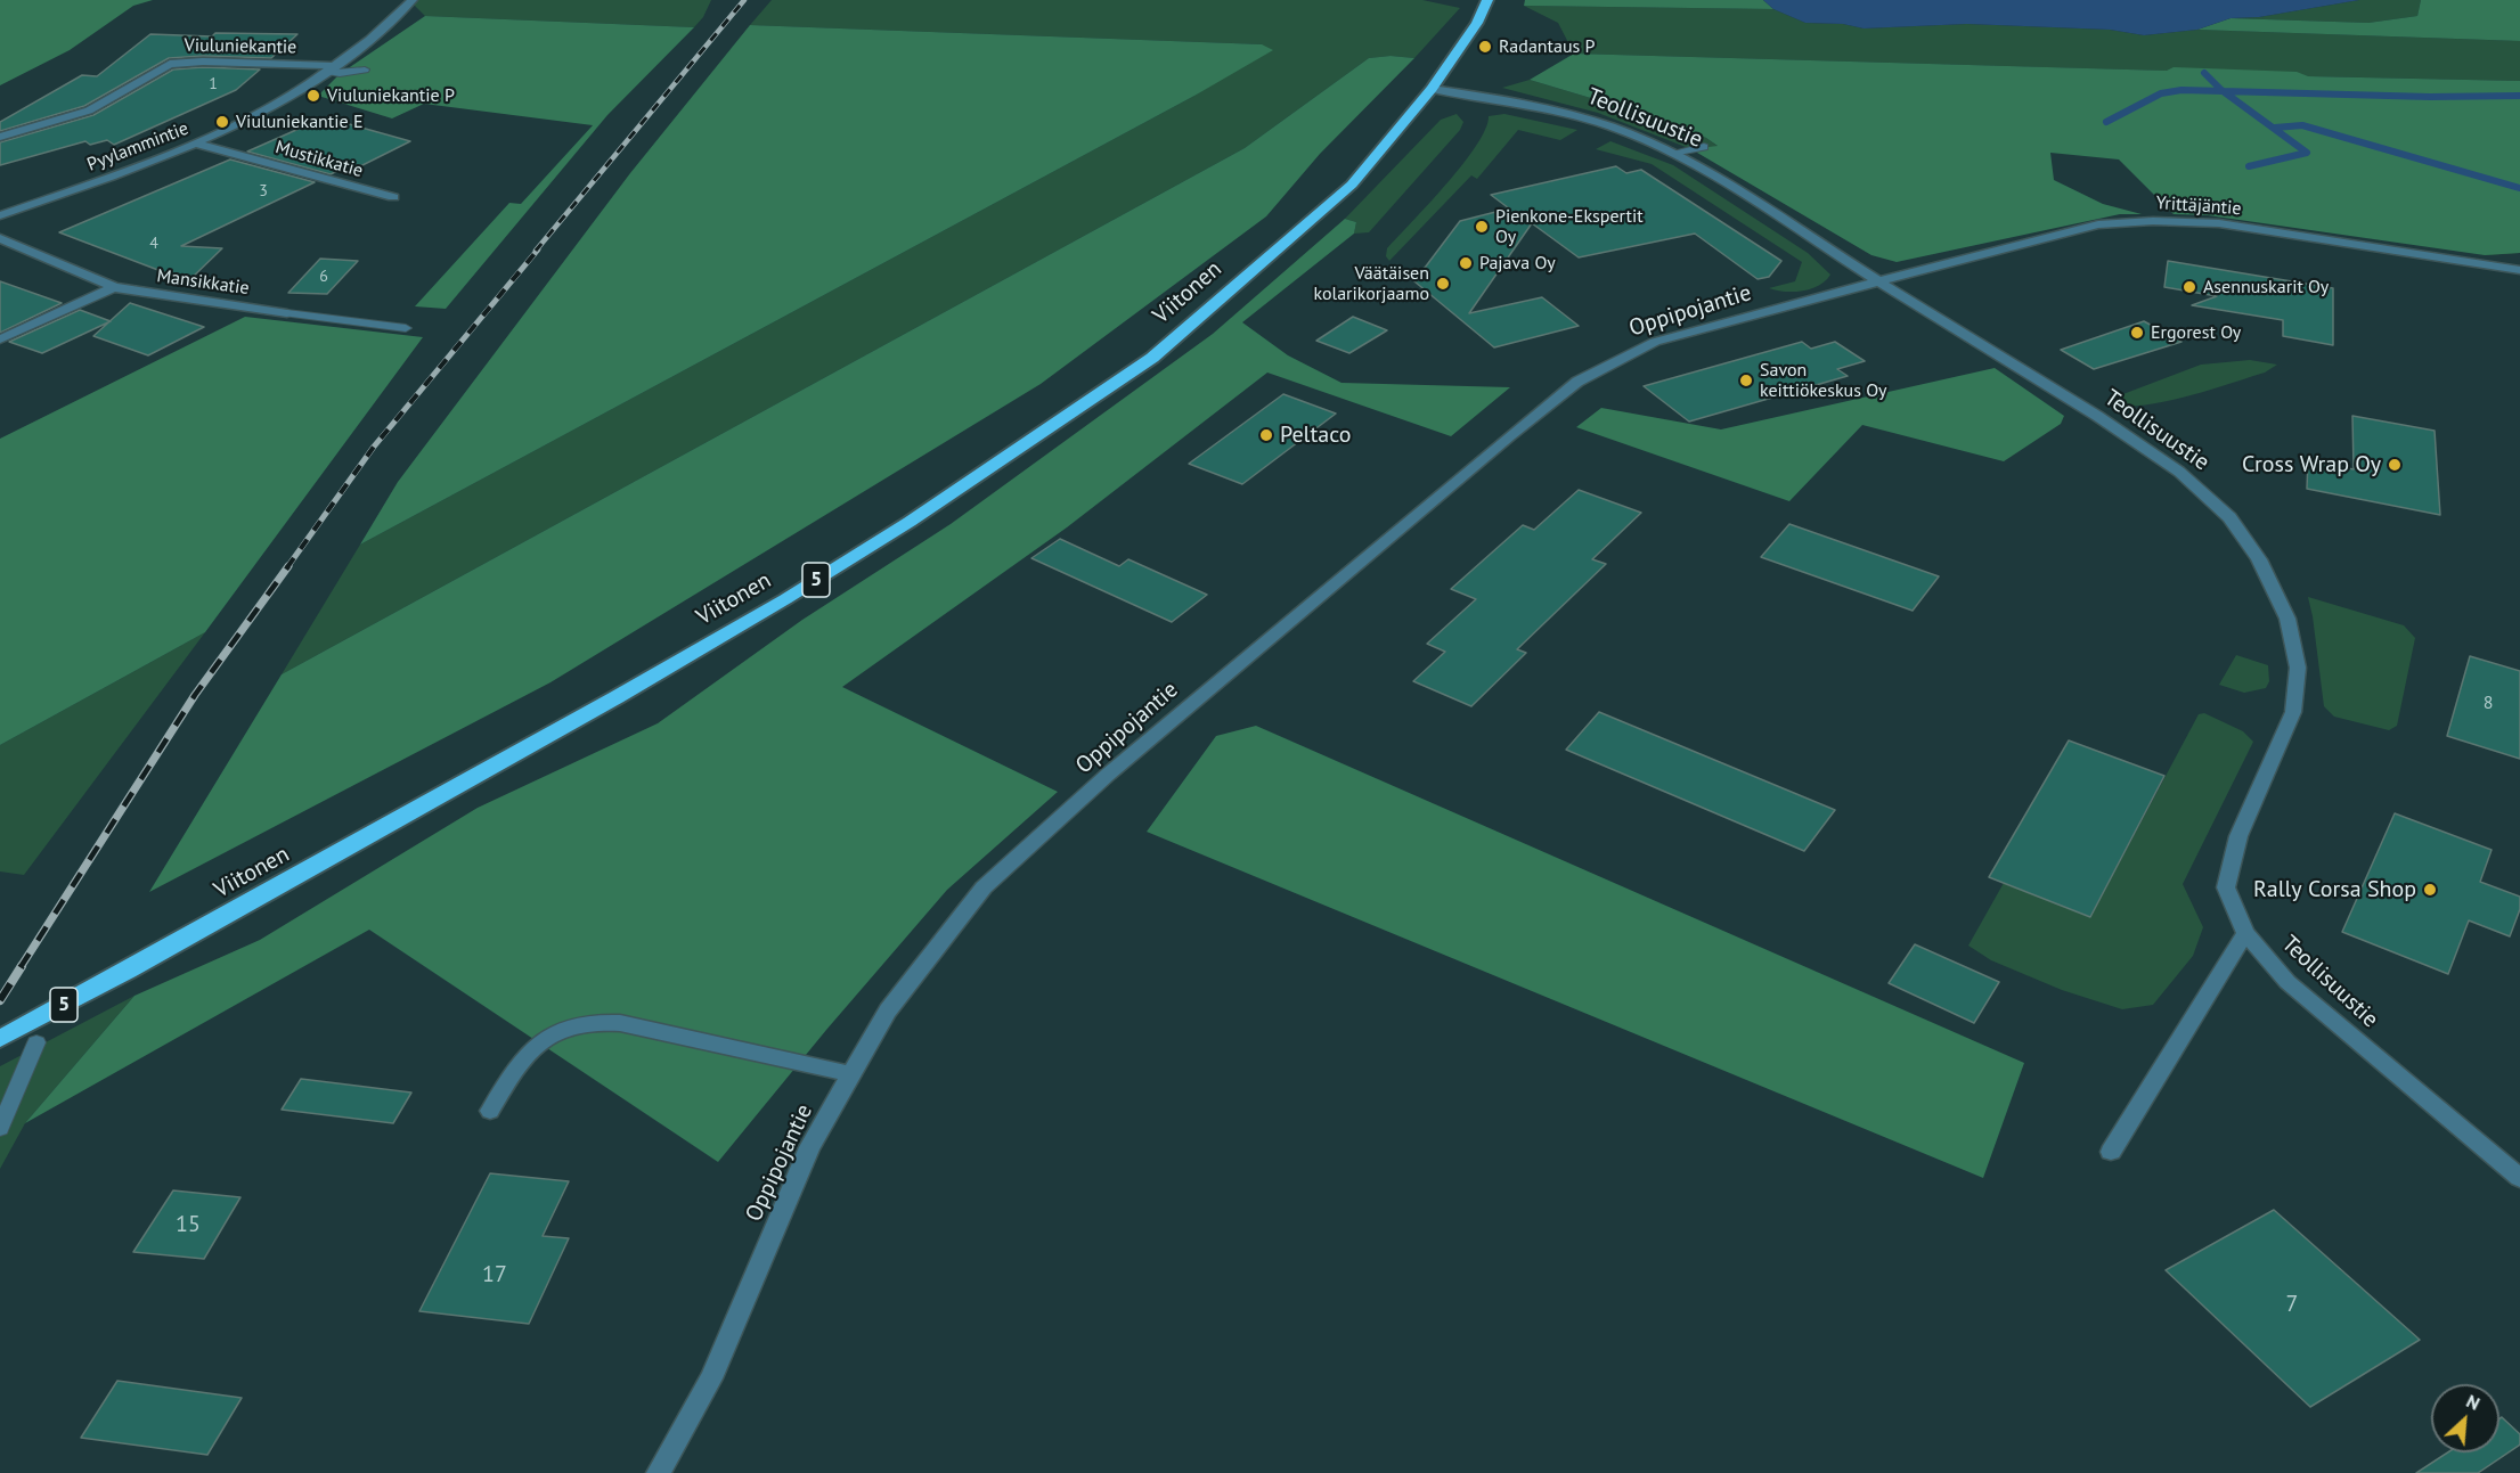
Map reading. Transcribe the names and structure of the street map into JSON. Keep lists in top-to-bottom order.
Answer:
{
  "streets": {
    "highway": ["Viitonen", "5"],
    "street": [
      "Viuluniekantie",
      "Teollisuustie",
      "Pyylammintie",
      "Mustikkatie",
      "Yrittäjäntie",
      "Mansikkatie",
      "Oppipojantie"
    ]
  },
  "crossings": [
    ["Viuluniekantie", "Pyylammintie"],
    ["Teollisuustie", "Yrittäjäntie"],
    ["Teollisuustie", "Viitonen"],
    ["Teollisuustie", "Oppipojantie"],
    ["Pyylammintie", "Mustikkatie"],
    ["Yrittäjäntie", "Oppipojantie"]
  ],
  "places": [
    "Radantaus P",
    "Viuluniekantie P",
    "Viuluniekantie E",
    "Pienkone-Ekspertit Oy",
    "Pajava Oy",
    "Väätäisen kolarikorjaamo",
    "Asennuskarit Oy",
    "Ergorest Oy",
    "Savon keittiökeskus Oy",
    "Peltaco",
    "Cross Wrap Oy",
    "Rally Corsa Shop"
  ],
  "house_numbers": [
    "1",
    "3",
    "4",
    "6",
    "8",
    "15",
    "17",
    "7"
  ],
  "north": "top right"
}
